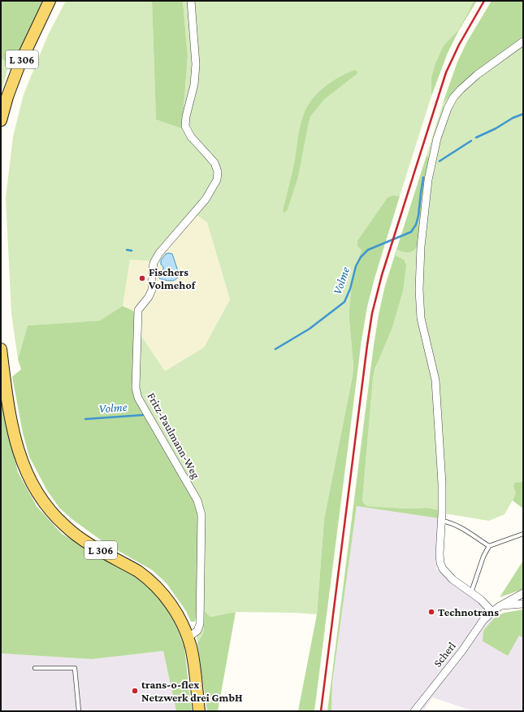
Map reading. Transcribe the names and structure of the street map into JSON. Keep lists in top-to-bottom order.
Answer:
{
  "streets": {
    "main road": ["L 306"],
    "street": ["Fritz-Paulmann-Weg", "Scherl"]
  },
  "crossings": [
    ["L 306", "Fritz-Paulmann-Weg"]
  ],
  "water": ["Volme"],
  "places": ["Fischers Volmehof", "Technotrans", "trans-o-flex Netzwerk drei GmbH"]
}
